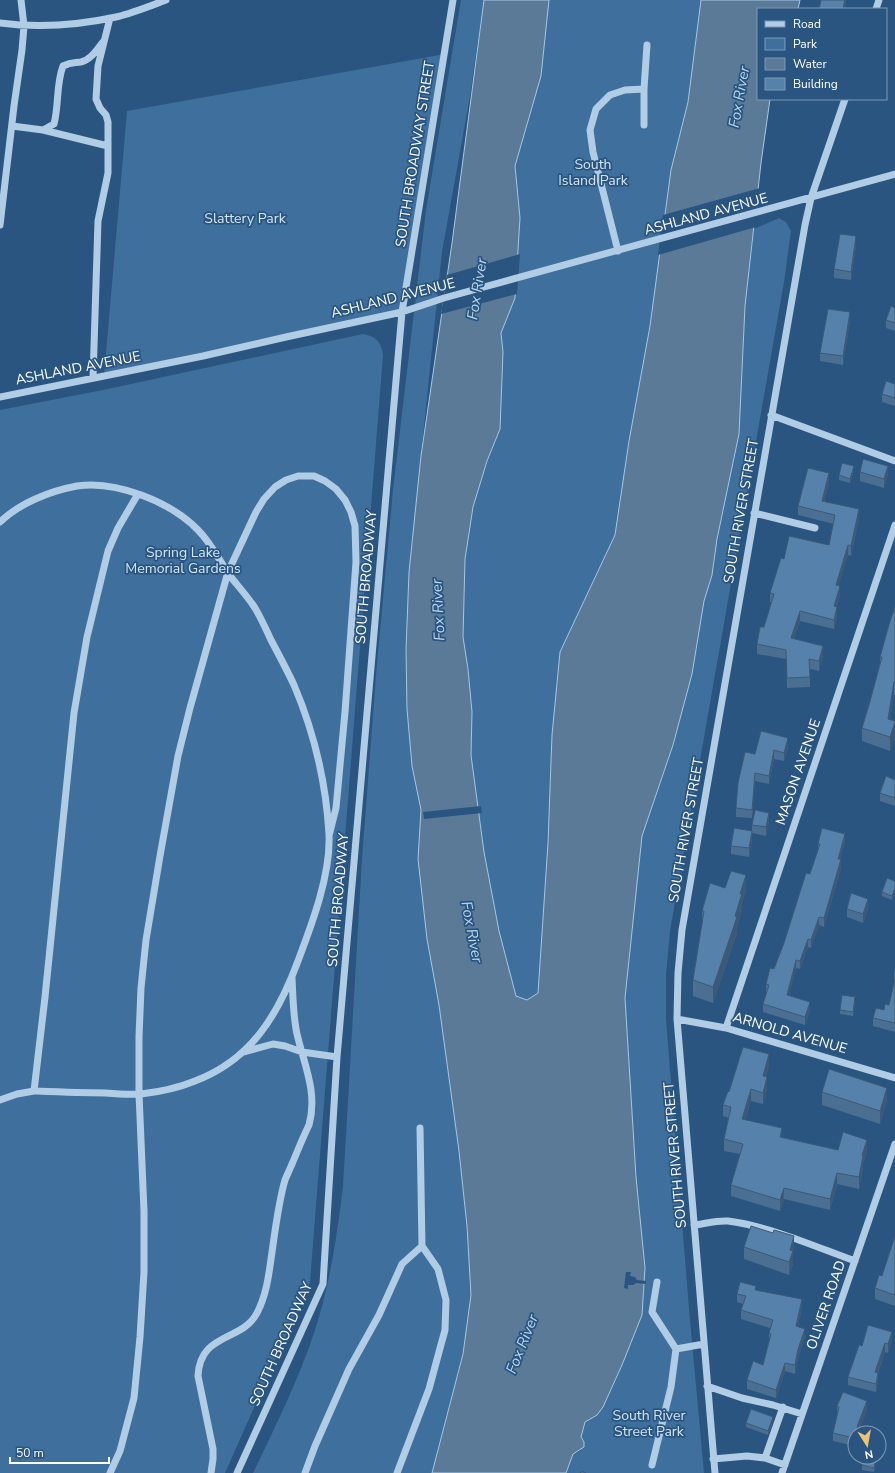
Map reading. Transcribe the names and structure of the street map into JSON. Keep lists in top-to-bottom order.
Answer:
{
  "streets": {
    "street": [
      "SOUTH BROADWAY STREET",
      "ASHLAND AVENUE",
      "SOUTH RIVER STREET",
      "SOUTH BROADWAY",
      "MASON AVENUE",
      "ARNOLD AVENUE",
      "OLIVER ROAD"
    ]
  },
  "crossings": [
    ["SOUTH BROADWAY STREET", "ASHLAND AVENUE"],
    ["SOUTH BROADWAY STREET", "SOUTH BROADWAY"],
    ["ASHLAND AVENUE", "SOUTH RIVER STREET"],
    ["ASHLAND AVENUE", "SOUTH BROADWAY"],
    ["SOUTH RIVER STREET", "ARNOLD AVENUE"],
    ["MASON AVENUE", "ARNOLD AVENUE"]
  ],
  "water": ["Fox River"],
  "parks": [
    "South Island Park",
    "Slattery Park",
    "Spring Lake Memorial Gardens",
    "South River Street Park"
  ],
  "legend": [
    "Road",
    "Park",
    "Water",
    "Building"
  ],
  "scale_bar": "50 m",
  "north": "bottom"
}
